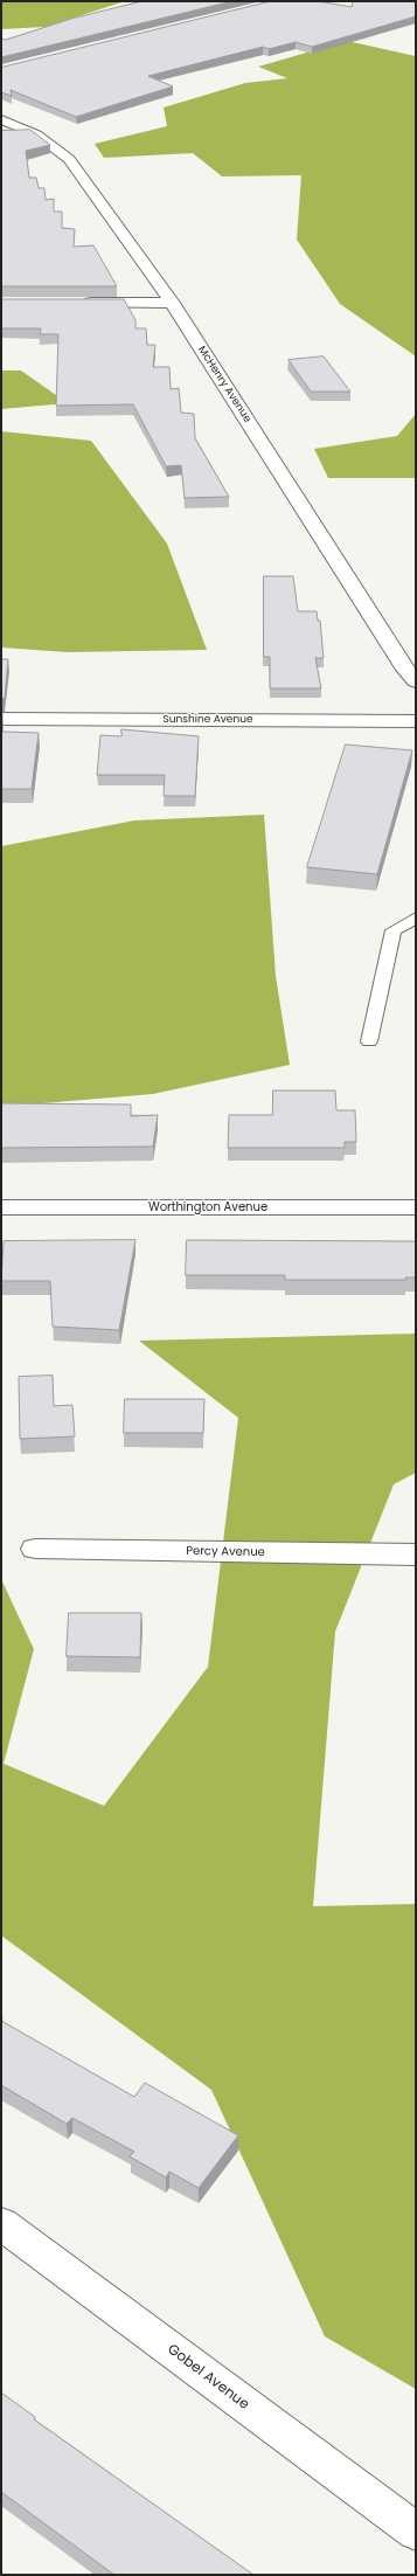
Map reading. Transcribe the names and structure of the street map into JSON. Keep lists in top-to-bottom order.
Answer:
{
  "streets": {
    "street": [
      "McHenry Avenue",
      "Sunshine Avenue",
      "Worthington Avenue",
      "Percy Avenue",
      "Gobel Avenue"
    ]
  }
}
